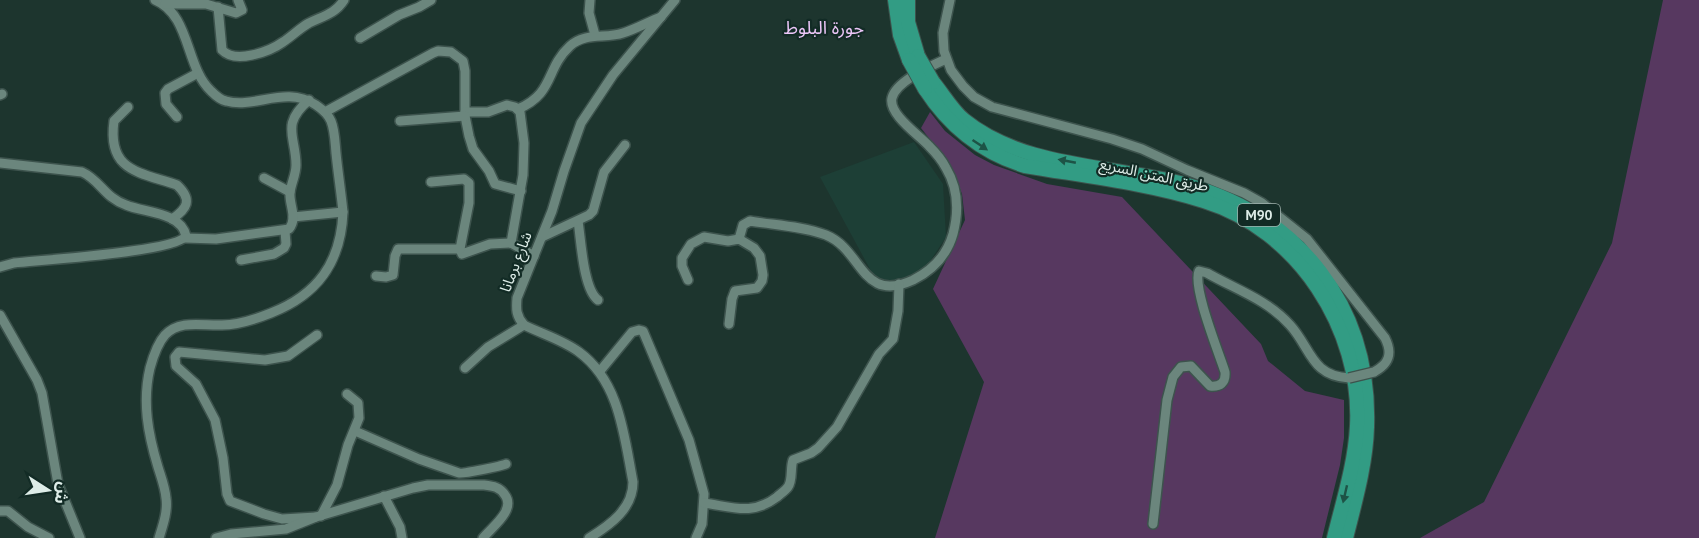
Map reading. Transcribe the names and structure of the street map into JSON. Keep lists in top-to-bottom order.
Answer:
{
  "streets": {
    "highway": ["طريق المتن السريع", "M90"],
    "street": ["شارع برمانا"]
  },
  "districts": ["جورة البلوط"],
  "north": "right"
}
